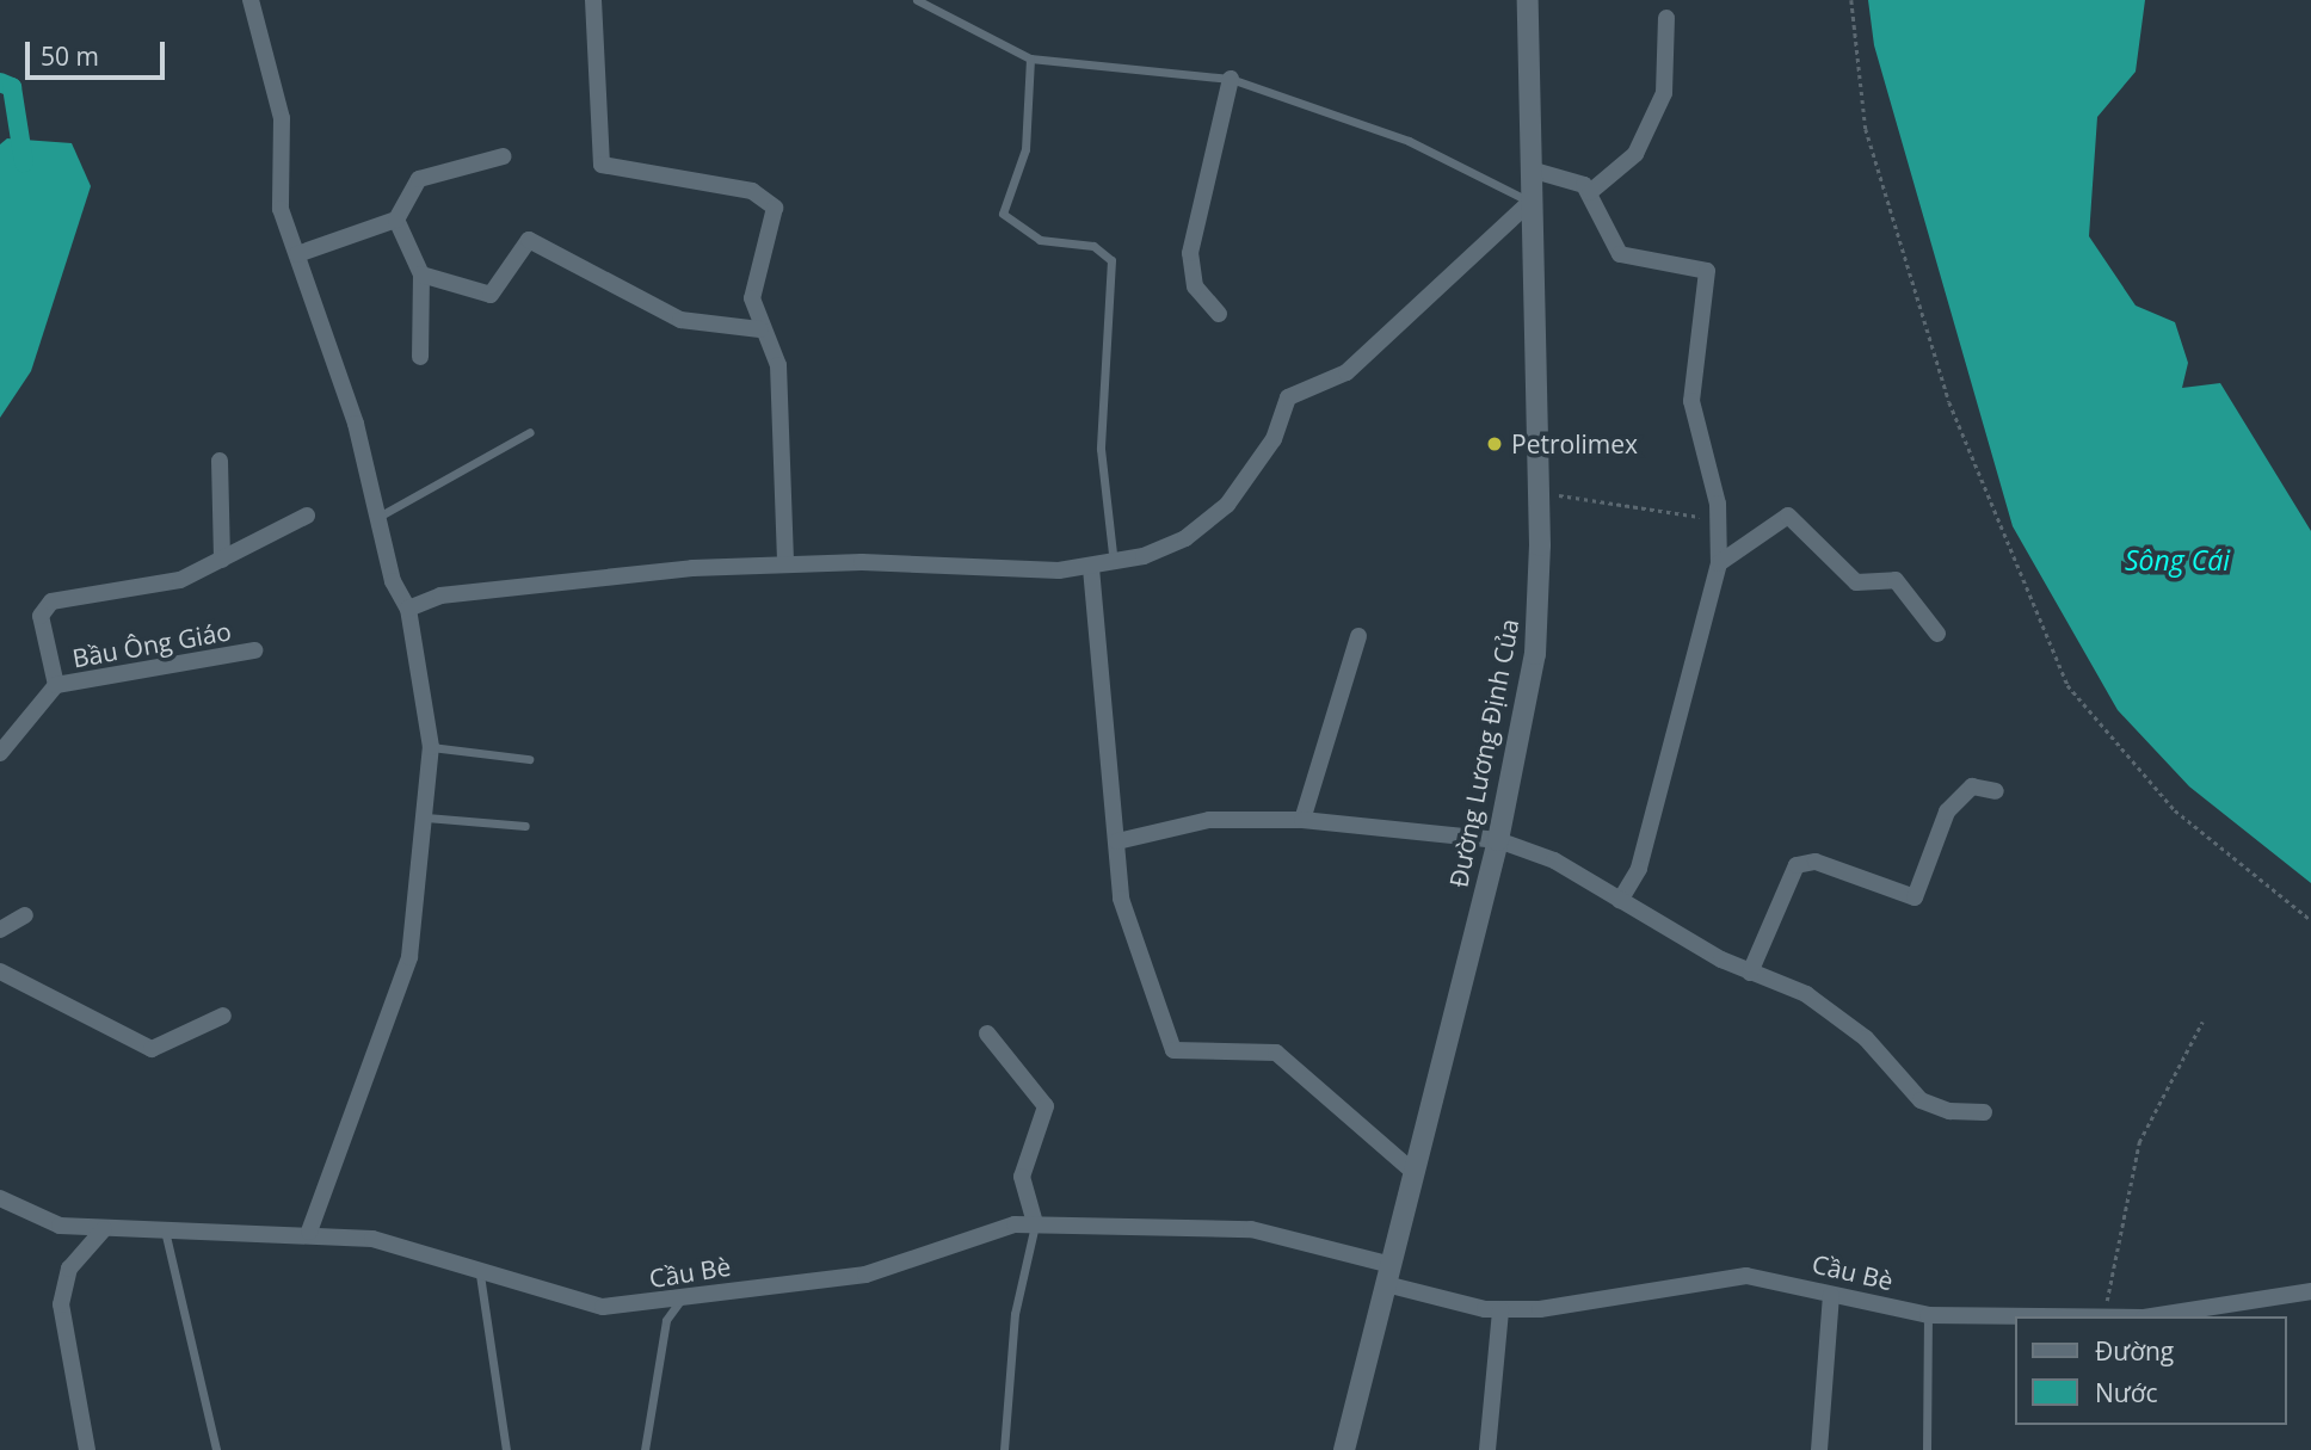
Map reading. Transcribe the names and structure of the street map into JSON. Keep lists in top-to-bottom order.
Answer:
{
  "streets": {
    "street": ["Bầu Ông Giáo", "Đường Lương Định Của", "Cầu Bè"]
  },
  "crossings": [
    ["Đường Lương Định Của", "Cầu Bè"]
  ],
  "water": ["Sông Cái"],
  "places": ["Petrolimex"],
  "legend": ["Đường", "Nước"],
  "scale_bar": "50 m"
}
